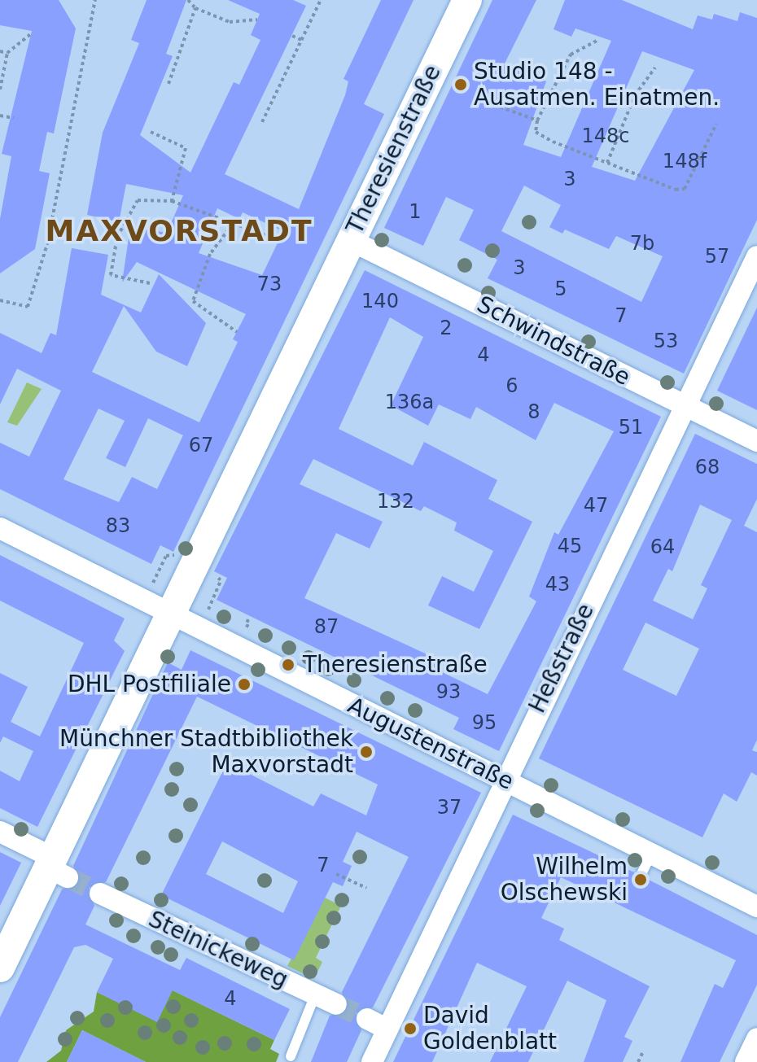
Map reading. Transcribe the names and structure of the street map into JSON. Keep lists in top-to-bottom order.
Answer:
{
  "streets": {
    "main road": ["Theresienstraße"],
    "street": [
      "Schwindstraße",
      "Heßstraße",
      "Augustenstraße",
      "Steinickeweg"
    ]
  },
  "crossings": [
    ["Theresienstraße", "Schwindstraße"],
    ["Theresienstraße", "Augustenstraße"],
    ["Schwindstraße", "Heßstraße"],
    ["Heßstraße", "Augustenstraße"]
  ],
  "districts": ["MAXVORSTADT"],
  "places": [
    "Studio 148 - Ausatmen. Einatmen.",
    "Theresienstraße",
    "DHL Postfiliale",
    "Münchner Stadtbibliothek Maxvorstadt",
    "Wilhelm Olschewski",
    "David Goldenblatt"
  ],
  "house_numbers": [
    "148c",
    "148f",
    "3",
    "1",
    "7b",
    "57",
    "3",
    "73",
    "5",
    "140",
    "7",
    "2",
    "53",
    "4",
    "6",
    "136a",
    "8",
    "51",
    "67",
    "68",
    "132",
    "47",
    "83",
    "45",
    "64",
    "43",
    "87",
    "93",
    "95",
    "37",
    "7",
    "4"
  ]
}
